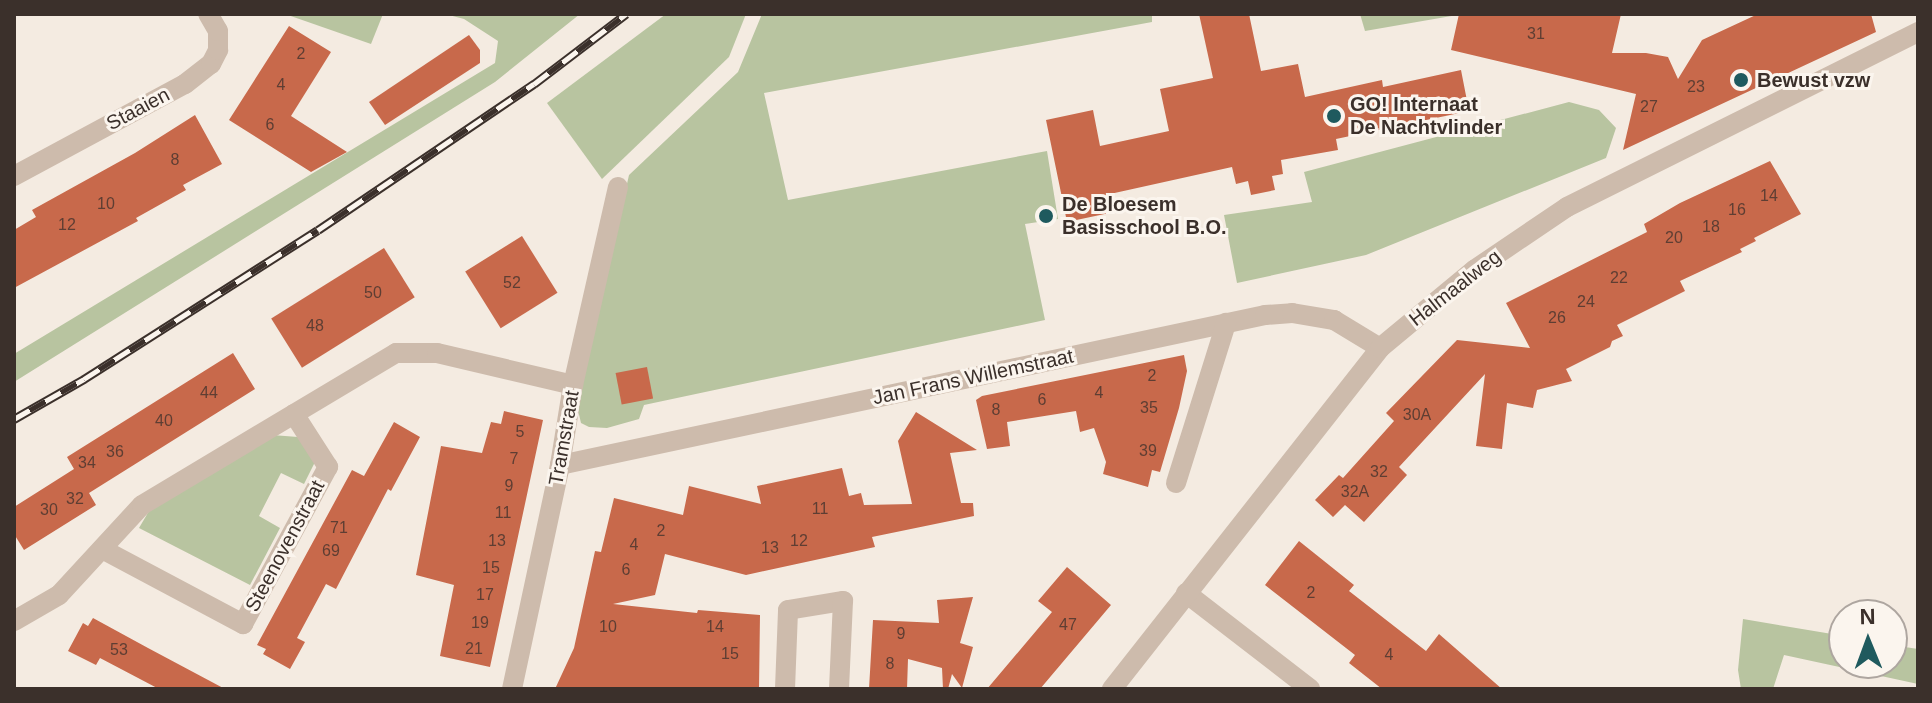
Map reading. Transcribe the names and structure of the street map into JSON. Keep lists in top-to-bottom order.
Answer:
{
  "streets": {
    "street": [
      "Staaien",
      "Halmaalweg",
      "Jan Frans Willemstraat",
      "Tramstraat",
      "Steenovenstraat"
    ]
  },
  "crossings": [
    ["Halmaalweg", "Jan Frans Willemstraat"],
    ["Jan Frans Willemstraat", "Tramstraat"]
  ],
  "places": ["Bewust vzw", "GO! Internaat De Nachtvlinder", "De Bloesem Basisschool B.O."],
  "house_numbers": [
    "31",
    "2",
    "4",
    "23",
    "27",
    "6",
    "8",
    "14",
    "10",
    "16",
    "12",
    "18",
    "20",
    "22",
    "52",
    "50",
    "24",
    "26",
    "48",
    "2",
    "44",
    "4",
    "6",
    "35",
    "8",
    "30A",
    "40",
    "5",
    "39",
    "36",
    "7",
    "34",
    "32",
    "9",
    "32A",
    "32",
    "11",
    "30",
    "11",
    "71",
    "2",
    "13",
    "12",
    "4",
    "13",
    "69",
    "15",
    "6",
    "2",
    "17",
    "19",
    "47",
    "10",
    "14",
    "9",
    "21",
    "53",
    "15",
    "4",
    "8"
  ],
  "north": "top"
}
